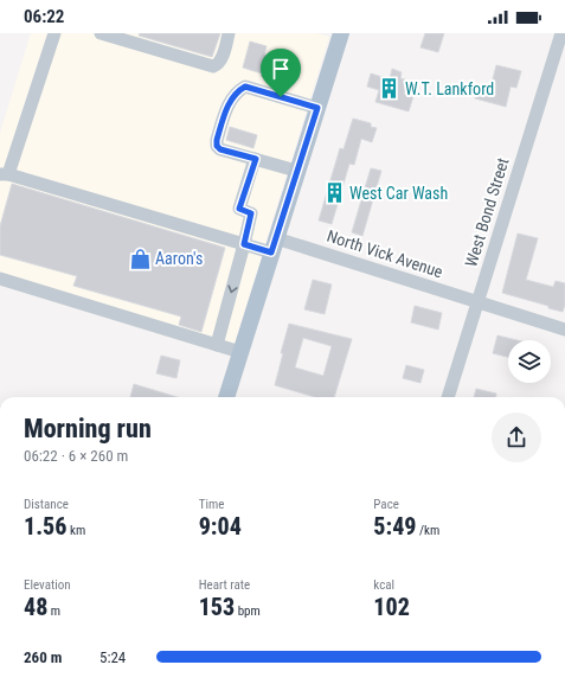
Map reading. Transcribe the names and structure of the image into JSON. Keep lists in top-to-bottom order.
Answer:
{
  "streets": {
    "street": ["West Bond Street", "North Vick Avenue"]
  },
  "crossings": [
    ["West Bond Street", "North Vick Avenue"]
  ],
  "places": {
    "building": ["W.T. Lankford", "West Car Wash"],
    "shop": ["Aaron's"]
  },
  "page": {
    "status": "06:22",
    "heading": ["Morning run", "06:22 · 6 × 260 m"],
    "stats": [
      ["Distance", "1.56 km"],
      ["Time", "9:04"],
      ["Pace", "5:49 /km"],
      ["Elevation", "48 m"],
      ["Heart rate", "153 bpm"],
      ["kcal", "102"]
    ],
    "list": [
      {
        "name": "260 m",
        "note": "5:24"
      }
    ]
  }
}
